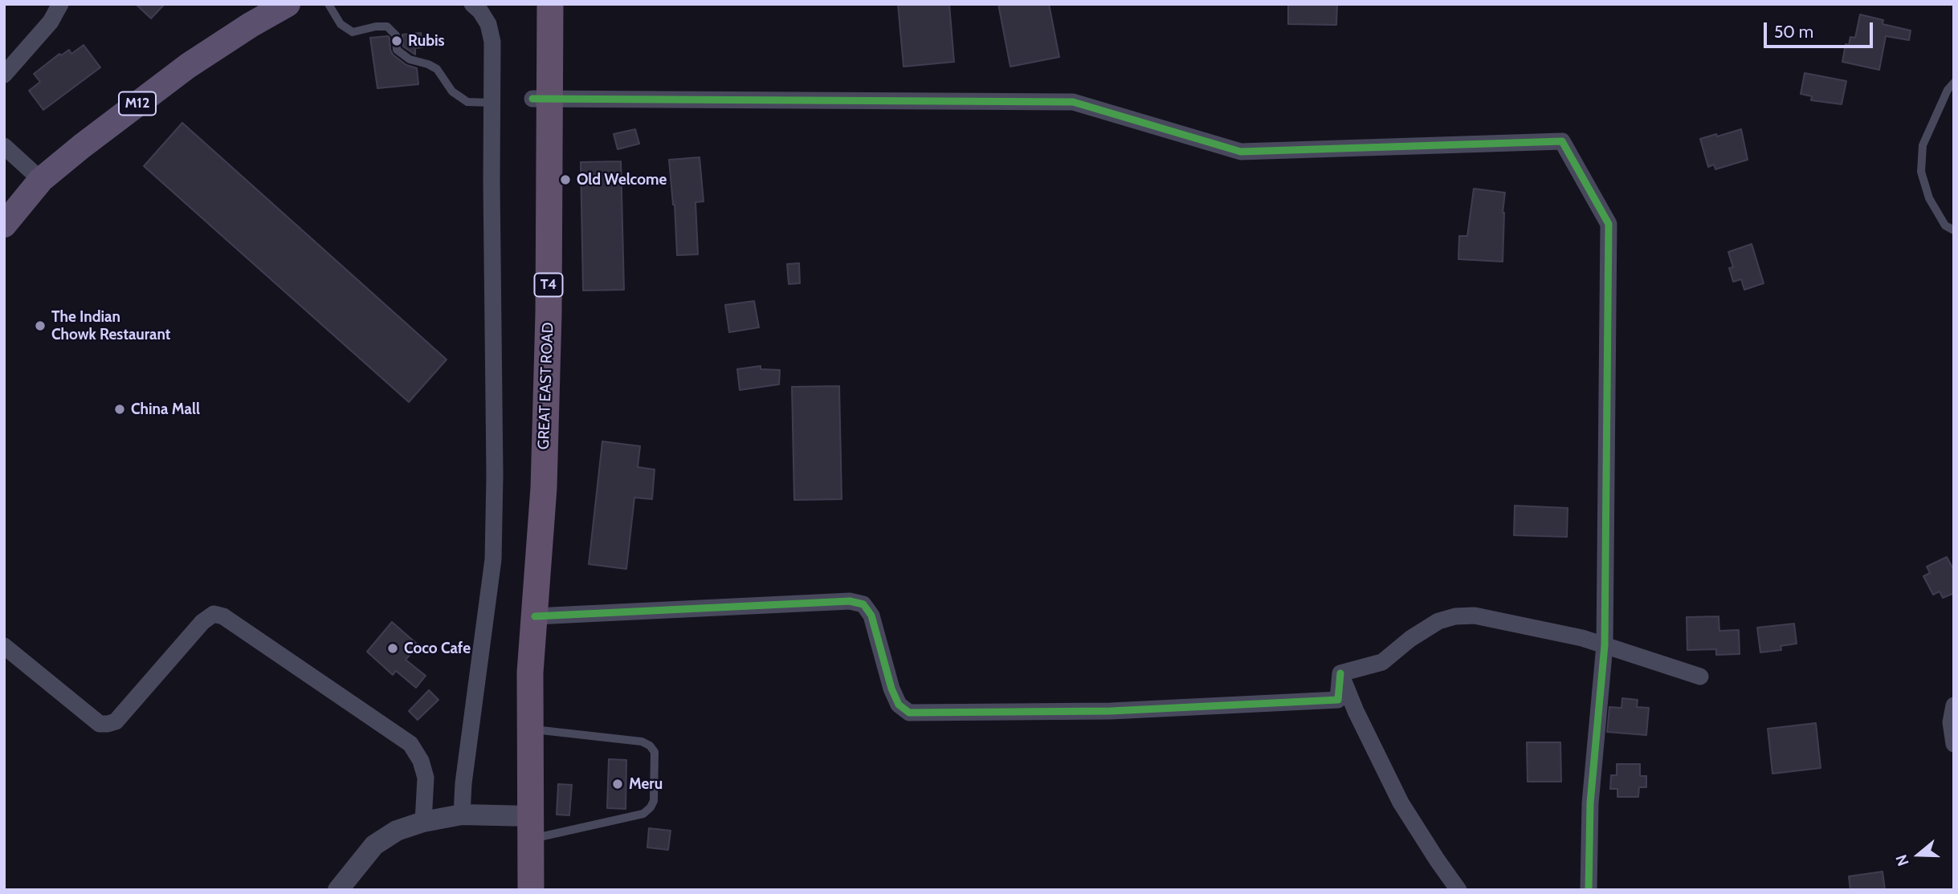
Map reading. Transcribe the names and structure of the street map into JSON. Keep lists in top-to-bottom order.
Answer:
{
  "streets": {
    "highway": ["T4", "GREAT EAST ROAD"],
    "main road": ["M12"]
  },
  "places": [
    "Rubis",
    "Old Welcome",
    "The Indian Chowk Restaurant",
    "China Mall",
    "Coco Cafe",
    "Meru"
  ],
  "scale_bar": "50 m",
  "north": "left"
}
